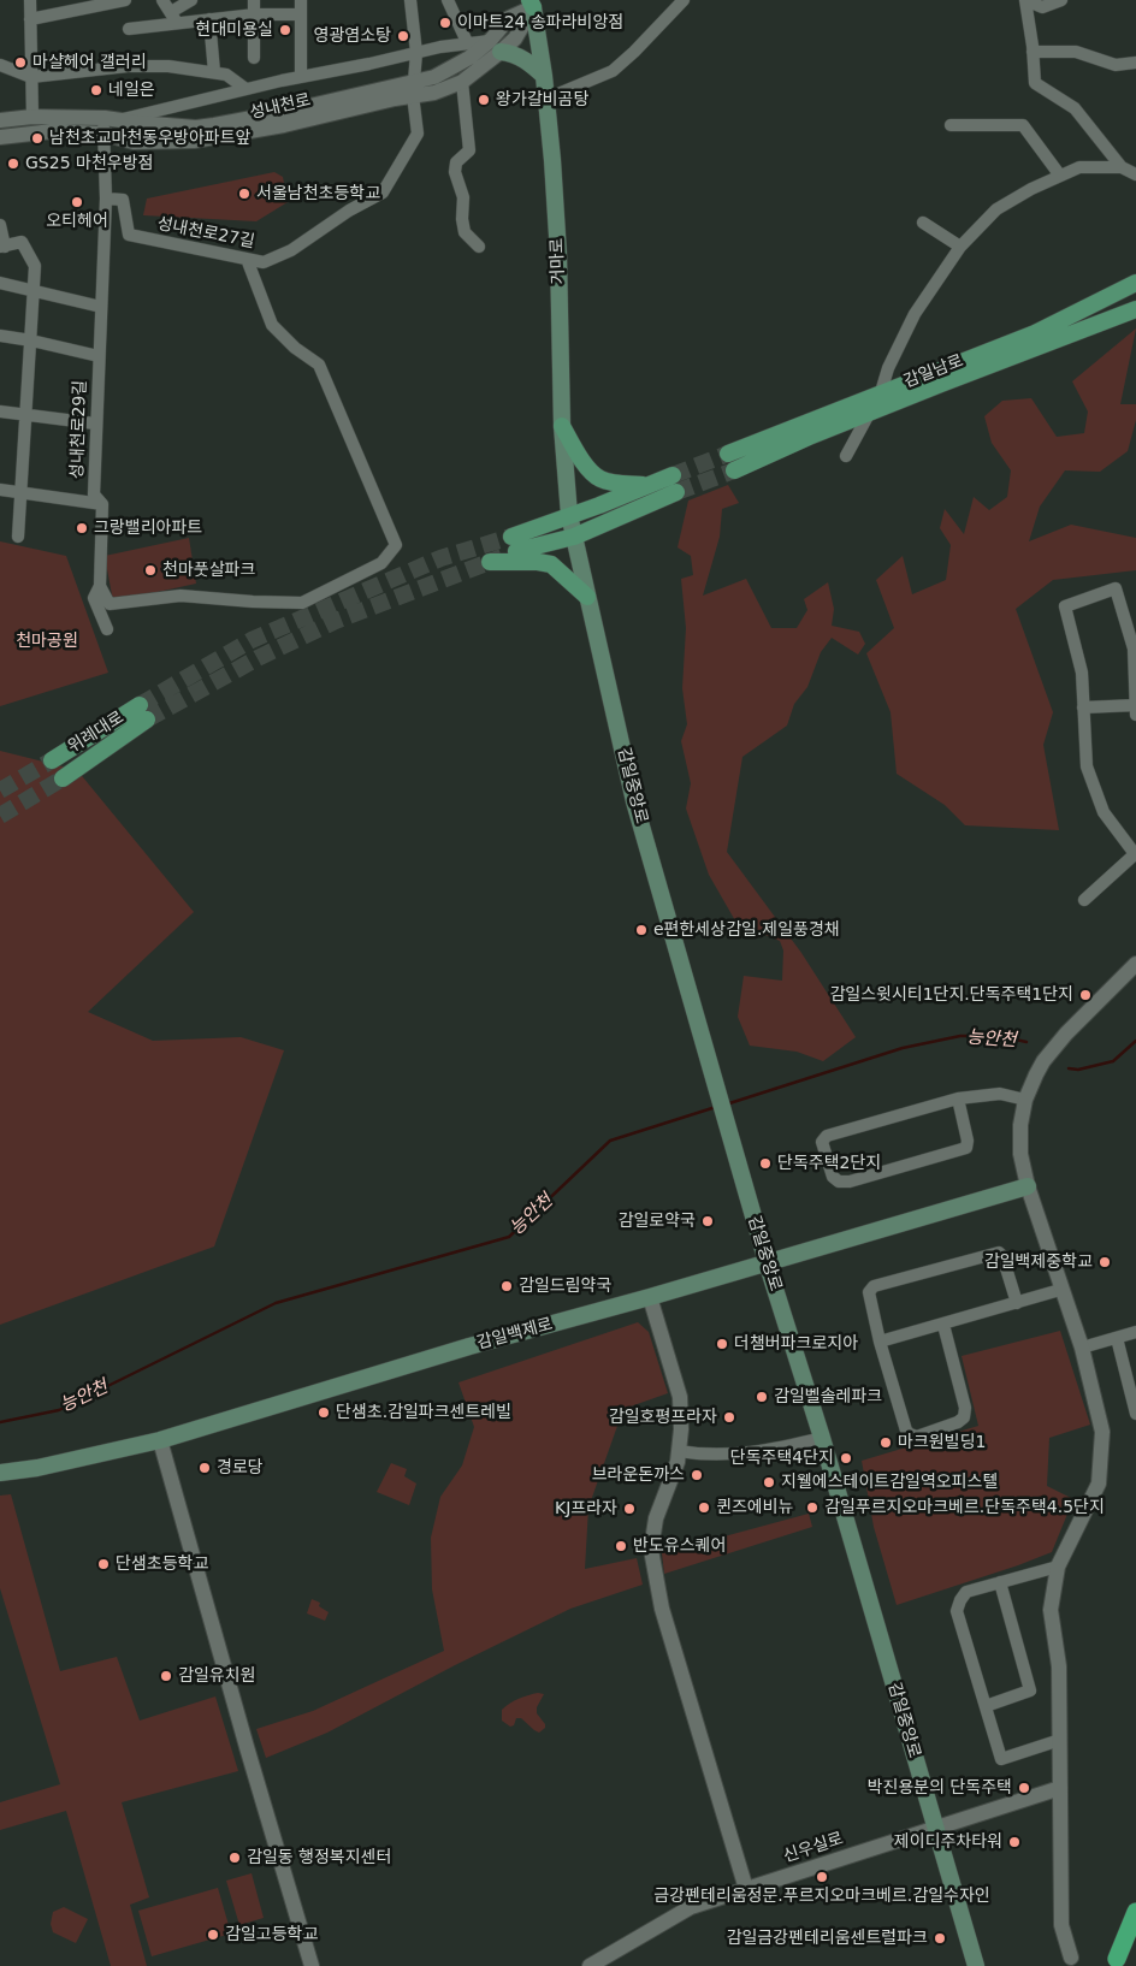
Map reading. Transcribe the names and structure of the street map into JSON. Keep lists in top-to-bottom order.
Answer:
{
  "streets": {
    "main road": [
      "거마로",
      "감일남로",
      "위례대로",
      "감일중앙로",
      "감일백제로"
    ],
    "street": [
      "성내천로",
      "성내천로27길",
      "성내천로29길",
      "신우실로"
    ]
  },
  "crossings": [
    ["성내천로", "성내천로27길"],
    ["성내천로", "거마로"],
    ["성내천로", "성내천로29길"],
    ["성내천로27길", "성내천로29길"],
    ["거마로", "감일중앙로"],
    ["감일중앙로", "감일백제로"],
    ["감일중앙로", "신우실로"]
  ],
  "water": ["능안천"],
  "parks": ["천마공원"],
  "places": [
    "이마트24 송파라비앙점",
    "현대미용실",
    "영광염소탕",
    "마샬헤어 갤러리",
    "네일은",
    "왕가갈비곰탕",
    "남천초교마천동우방아파트앞",
    "GS25 마천우방점",
    "서울남천초등학교",
    "오티헤어",
    "그랑밸리아파트",
    "천마풋살파크",
    "e편한세상감일.제일풍경채",
    "감일스윗시티1단지.단독주택1단지",
    "단독주택2단지",
    "감일로약국",
    "감일백제중학교",
    "감일드림약국",
    "더챔버파크로지아",
    "감일벨솔레파크",
    "단샘초.감일파크센트레빌",
    "감일호평프라자",
    "마크원빌딩1",
    "단독주택4단지",
    "경로당",
    "브라운돈까스",
    "지웰에스테이트감일역오피스텔",
    "퀸즈에비뉴",
    "감일푸르지오마크베르.단독주택4.5단지",
    "KJ프라자",
    "반도유스퀘어",
    "단샘초등학교",
    "감일유치원",
    "박진용분의 단독주택",
    "제이디주차타워",
    "감일동 행정복지센터",
    "금강펜테리움정문.푸르지오마크베르.감일수자인",
    "감일고등학교",
    "감일금강펜테리움센트럴파크"
  ]
}
